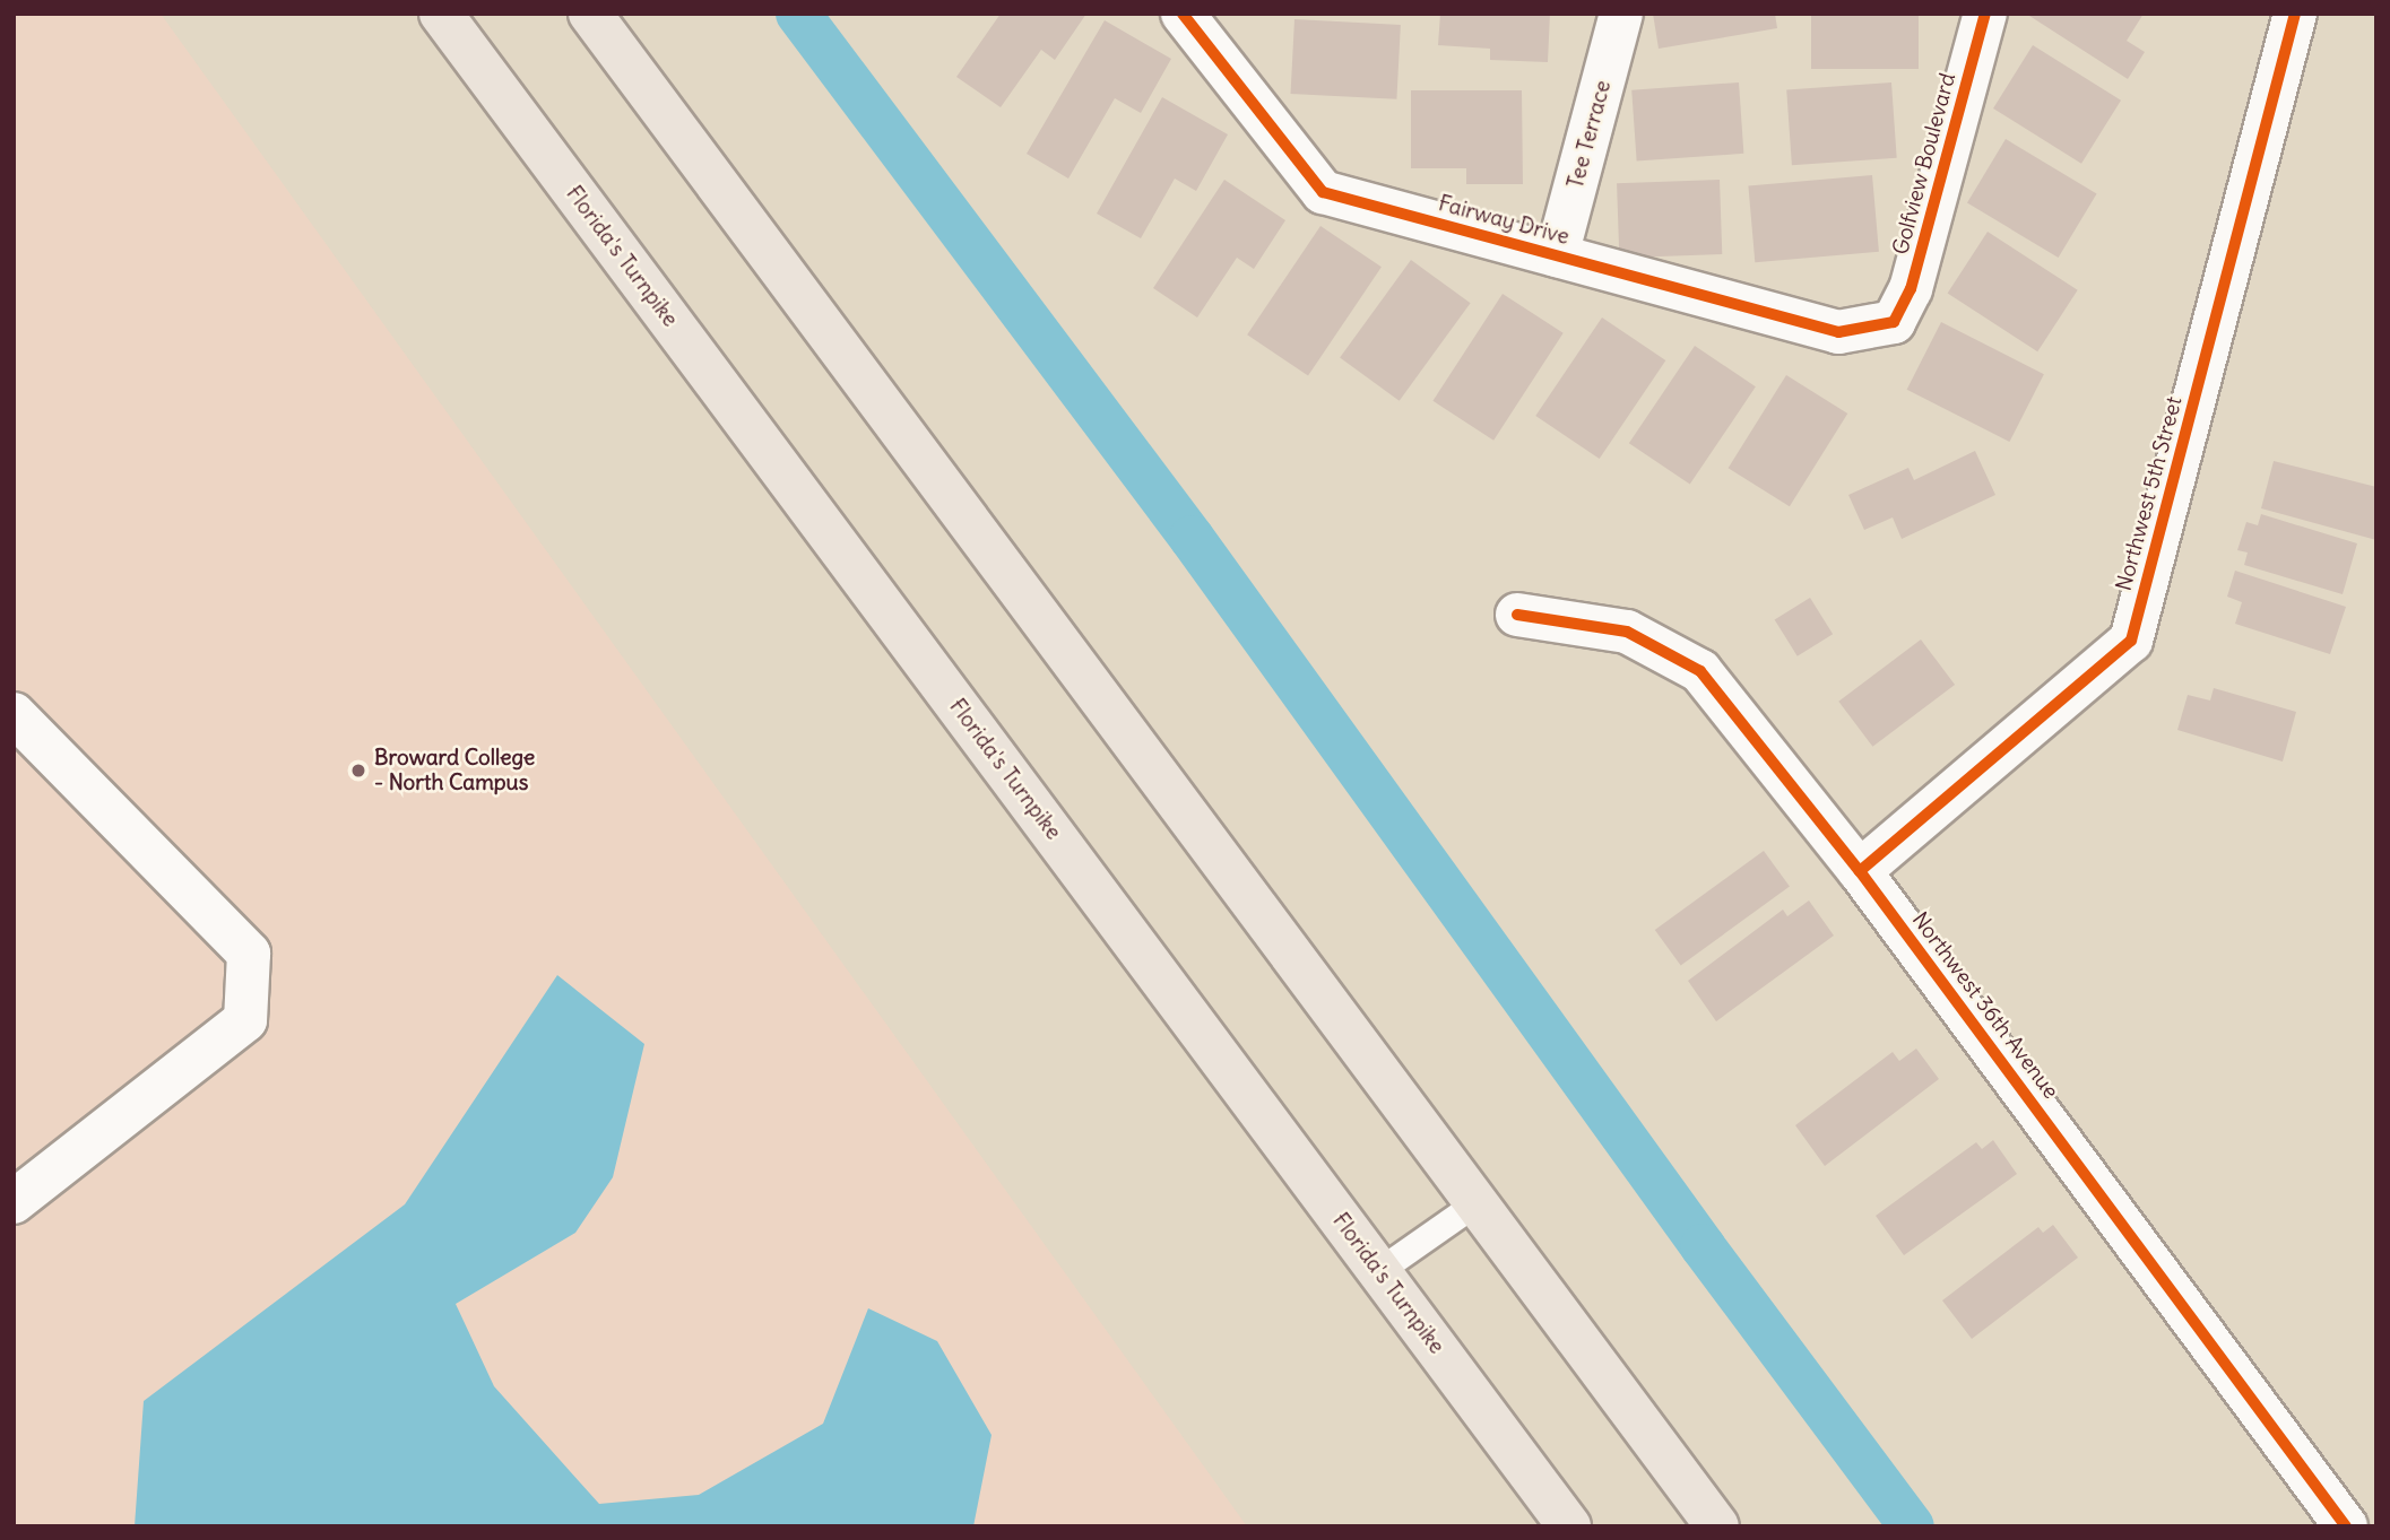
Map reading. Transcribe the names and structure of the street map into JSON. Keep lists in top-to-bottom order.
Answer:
{
  "streets": {
    "highway": ["Florida's Turnpike"],
    "street": [
      "Tee Terrace",
      "Golfview Boulevard",
      "Fairway Drive",
      "Northwest 5th Street",
      "Northwest 36th Avenue"
    ]
  },
  "crossings": [
    ["Tee Terrace", "Fairway Drive"],
    ["Golfview Boulevard", "Fairway Drive"],
    ["Northwest 5th Street", "Northwest 36th Avenue"]
  ],
  "places": ["Broward College - North Campus"]
}
